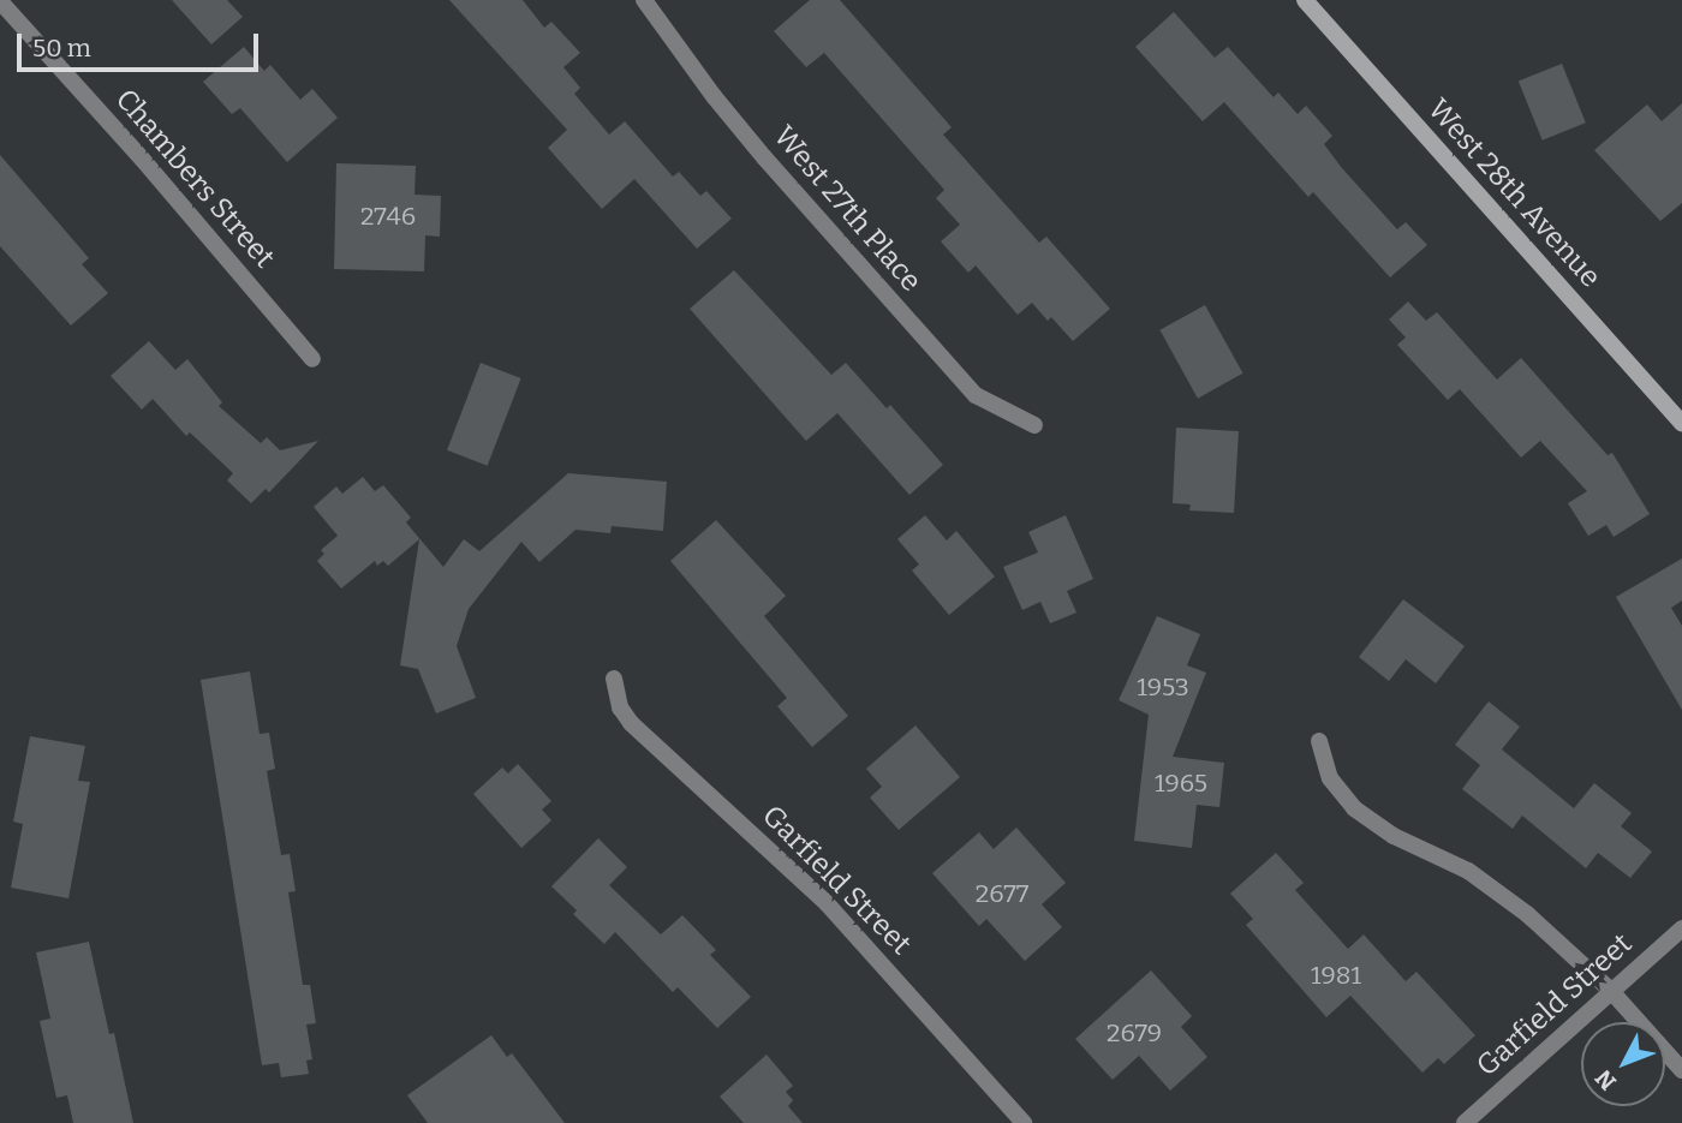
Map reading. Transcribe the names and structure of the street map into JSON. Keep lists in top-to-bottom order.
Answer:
{
  "streets": {
    "street": [
      "Chambers Street",
      "West 28th Avenue",
      "West 27th Place",
      "Garfield Street"
    ]
  },
  "house_numbers": [
    "2746",
    "1953",
    "1965",
    "2677",
    "1981",
    "2679"
  ],
  "scale_bar": "50 m",
  "north": "bottom left"
}
